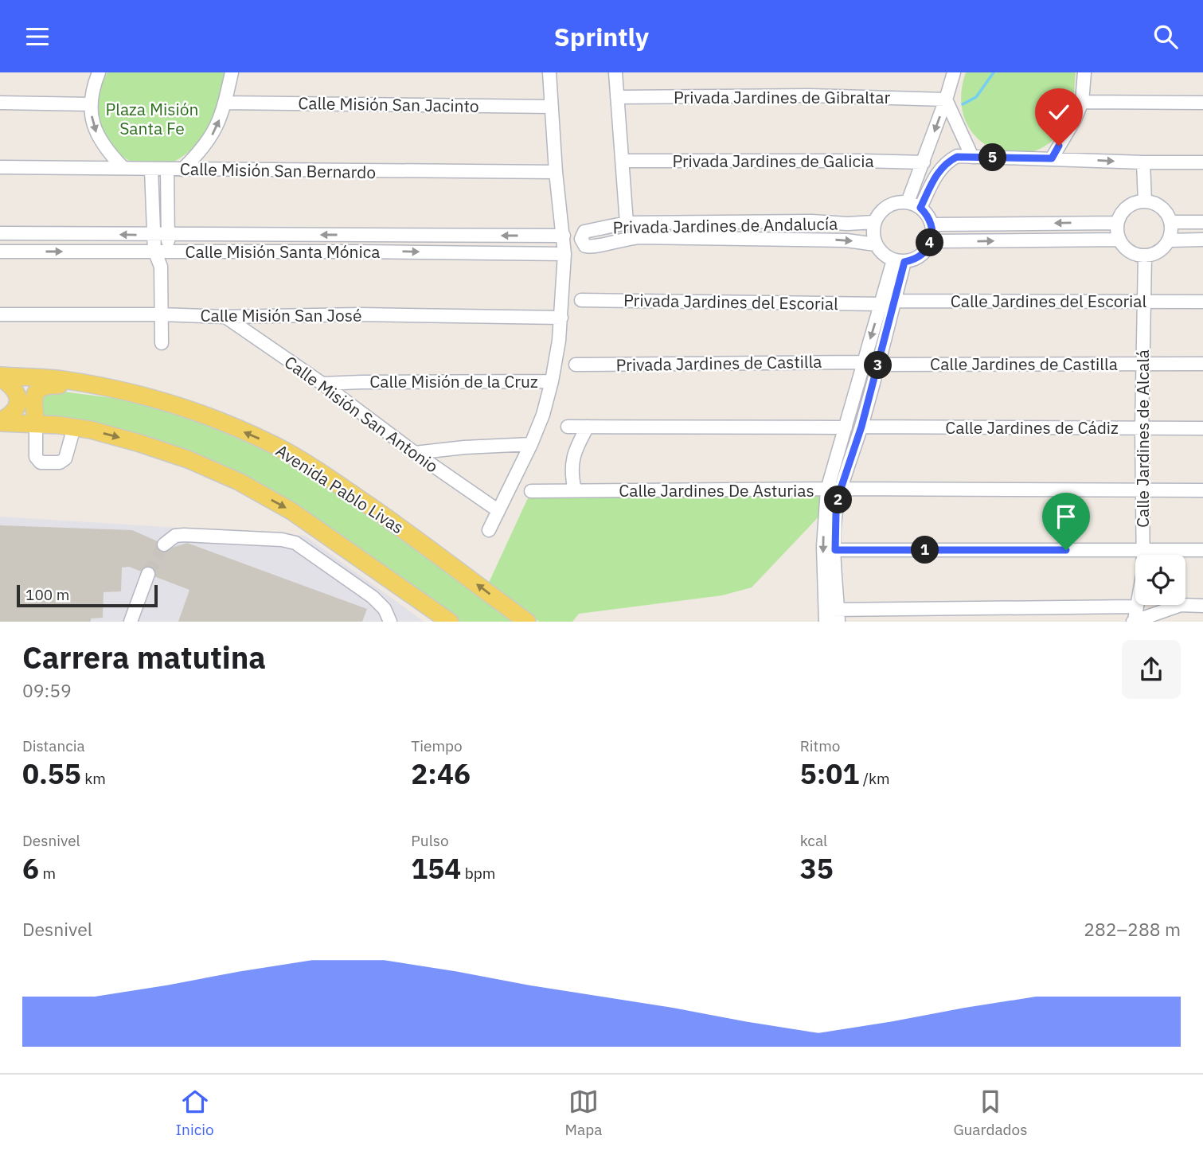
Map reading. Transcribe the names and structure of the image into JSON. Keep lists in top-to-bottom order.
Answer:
{
  "streets": {
    "main road": ["Avenida Pablo Livas"],
    "street": [
      "Privada Jardines de Gibraltar",
      "Calle Misión San Jacinto",
      "Privada Jardines de Galicia",
      "Calle Misión San Bernardo",
      "Privada Jardines de Andalucía",
      "Calle Misión Santa Mónica",
      "Calle Jardines del Escorial",
      "Privada Jardines del Escorial",
      "Calle Misión San José",
      "Privada Jardines de Castilla",
      "Calle Jardines de Castilla",
      "Calle Misión de la Cruz",
      "Calle Misión San Antonio",
      "Calle Jardines de Cádiz",
      "Calle Jardines de Alcalá",
      "Calle Jardines De Asturias"
    ]
  },
  "crossings": [
    ["Calle Jardines del Escorial", "Calle Jardines de Alcalá"],
    ["Calle Misión San José", "Calle Misión San Antonio"],
    ["Calle Jardines de Castilla", "Calle Jardines de Alcalá"],
    ["Calle Misión de la Cruz", "Calle Misión San Antonio"],
    ["Calle Jardines de Cádiz", "Calle Jardines de Alcalá"],
    ["Calle Jardines de Alcalá", "Calle Jardines De Asturias"]
  ],
  "parks": ["Plaza Misión Santa Fe"],
  "scale_bar": "100 m",
  "page": {
    "header": "Sprintly",
    "pins": [
      "5",
      "4",
      "3",
      "2",
      "1"
    ],
    "scale": "100 m",
    "heading": ["Carrera matutina", "09:59"],
    "stats": [
      ["Distancia", "0.55 km"],
      ["Tiempo", "2:46"],
      ["Ritmo", "5:01 /km"],
      ["Desnivel", "6 m"],
      ["Pulso", "154 bpm"],
      ["kcal", "35"]
    ],
    "chart": ["Desnivel", "282–288 m"],
    "tabs": ["Inicio", "Mapa", "Guardados"]
  }
}
